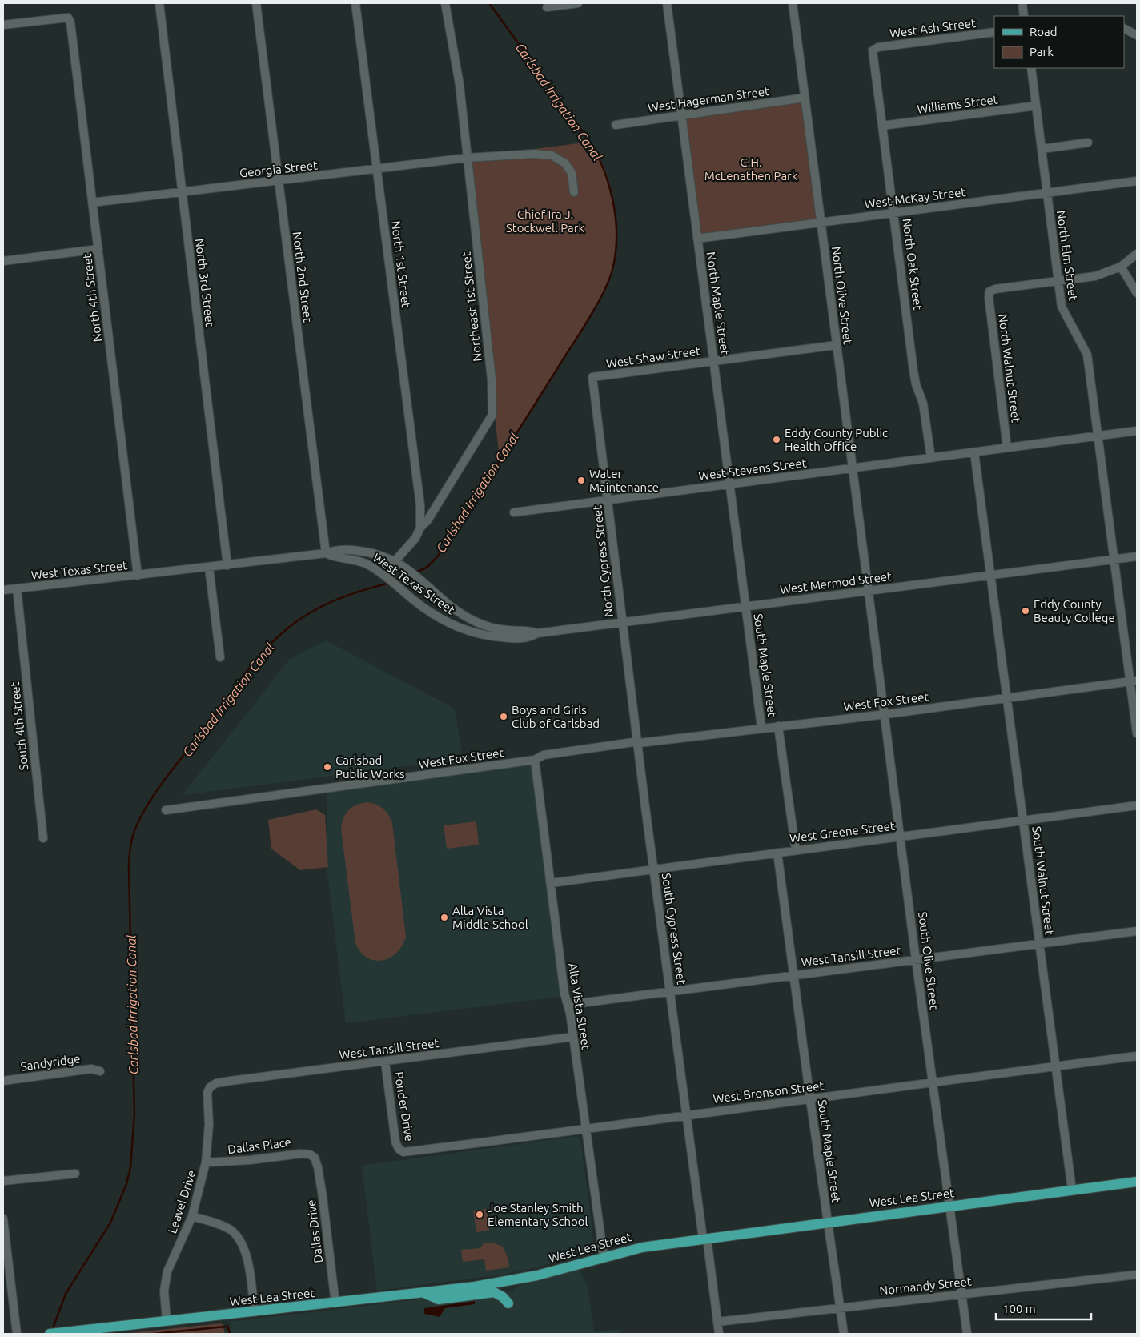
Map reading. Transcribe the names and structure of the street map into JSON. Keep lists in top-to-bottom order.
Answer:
{
  "streets": {
    "main road": ["West Lea Street"],
    "street": [
      "West Ash Street",
      "West Hagerman Street",
      "Williams Street",
      "Georgia Street",
      "West McKay Street",
      "North Elm Street",
      "North 1st Street",
      "North Oak Street",
      "North 2nd Street",
      "North 3rd Street",
      "North Olive Street",
      "North 4th Street",
      "North Maple Street",
      "Northeast 1st Street",
      "West Shaw Street",
      "North Walnut Street",
      "West Stevens Street",
      "North Cypress Street",
      "West Texas Street",
      "West Mermod Street",
      "South Maple Street",
      "West Fox Street",
      "South 4th Street",
      "West Greene Street",
      "South Walnut Street",
      "South Cypress Street",
      "West Tansill Street",
      "South Olive Street",
      "Alta Vista Street",
      "Sandyridge",
      "West Bronson Street",
      "Ponder Drive",
      "Dallas Place",
      "Leavel Drive",
      "Dallas Drive",
      "Normandy Street"
    ]
  },
  "crossings": [
    ["West Ash Street", "North Oak Street"],
    ["West Hagerman Street", "North Olive Street"],
    ["West Hagerman Street", "North Maple Street"],
    ["Williams Street", "North Elm Street"],
    ["Williams Street", "North Oak Street"],
    ["Georgia Street", "North 1st Street"],
    ["Georgia Street", "North 2nd Street"],
    ["Georgia Street", "North 3rd Street"],
    ["Georgia Street", "North 4th Street"],
    ["Georgia Street", "Northeast 1st Street"],
    ["West McKay Street", "North Elm Street"],
    ["West McKay Street", "North Oak Street"],
    ["West McKay Street", "North Olive Street"],
    ["West McKay Street", "North Maple Street"],
    ["North Elm Street", "North Walnut Street"],
    ["North Elm Street", "West Stevens Street"],
    ["North Elm Street", "West Mermod Street"],
    ["North Elm Street", "West Fox Street"],
    ["North 1st Street", "Northeast 1st Street"],
    ["North Oak Street", "West Stevens Street"],
    ["North 2nd Street", "West Texas Street"],
    ["North 3rd Street", "West Texas Street"],
    ["North Olive Street", "West Shaw Street"],
    ["North Olive Street", "West Stevens Street"],
    ["North Olive Street", "West Mermod Street"],
    ["North Olive Street", "South Olive Street"],
    ["North 4th Street", "West Texas Street"],
    ["North Maple Street", "West Shaw Street"],
    ["North Maple Street", "West Stevens Street"],
    ["North Maple Street", "West Mermod Street"],
    ["North Maple Street", "South Maple Street"],
    ["Northeast 1st Street", "West Texas Street"],
    ["West Shaw Street", "North Cypress Street"],
    ["North Walnut Street", "West Stevens Street"],
    ["West Stevens Street", "North Cypress Street"],
    ["North Cypress Street", "West Mermod Street"],
    ["North Cypress Street", "South Cypress Street"],
    ["West Texas Street", "West Mermod Street"],
    ["West Texas Street", "South 4th Street"],
    ["West Mermod Street", "South Maple Street"],
    ["West Mermod Street", "South Walnut Street"],
    ["West Mermod Street", "South Cypress Street"],
    ["West Mermod Street", "South Olive Street"],
    ["South Maple Street", "West Fox Street"],
    ["South Maple Street", "West Greene Street"],
    ["South Maple Street", "West Tansill Street"],
    ["South Maple Street", "West Bronson Street"],
    ["South Maple Street", "West Lea Street"],
    ["South Maple Street", "Normandy Street"],
    ["West Fox Street", "South Walnut Street"],
    ["West Fox Street", "South Cypress Street"],
    ["West Fox Street", "South Olive Street"],
    ["West Fox Street", "Alta Vista Street"],
    ["West Greene Street", "South Walnut Street"],
    ["West Greene Street", "South Cypress Street"],
    ["West Greene Street", "South Olive Street"],
    ["West Greene Street", "Alta Vista Street"],
    ["South Walnut Street", "West Tansill Street"],
    ["South Walnut Street", "West Bronson Street"],
    ["South Walnut Street", "West Lea Street"],
    ["South Cypress Street", "West Tansill Street"],
    ["South Cypress Street", "West Bronson Street"],
    ["South Cypress Street", "West Lea Street"],
    ["South Cypress Street", "Normandy Street"],
    ["West Tansill Street", "South Olive Street"],
    ["West Tansill Street", "Alta Vista Street"],
    ["West Tansill Street", "Ponder Drive"],
    ["West Tansill Street", "Leavel Drive"],
    ["South Olive Street", "West Bronson Street"],
    ["South Olive Street", "West Lea Street"],
    ["South Olive Street", "Normandy Street"],
    ["Alta Vista Street", "West Bronson Street"],
    ["Alta Vista Street", "West Lea Street"],
    ["West Bronson Street", "Ponder Drive"],
    ["Dallas Place", "Leavel Drive"],
    ["Dallas Place", "Dallas Drive"],
    ["West Lea Street", "Leavel Drive"],
    ["West Lea Street", "Dallas Drive"]
  ],
  "water": ["Carlsbad Irrigation Canal"],
  "parks": ["C.H. McLenathen Park", "Chief Ira J. Stockwell Park"],
  "places": [
    "Eddy County Public Health Office",
    "Water Maintenance",
    "Eddy County Beauty College",
    "Boys and Girls Club of Carlsbad",
    "Carlsbad Public Works",
    "Alta Vista Middle School",
    "Joe Stanley Smith Elementary School"
  ],
  "legend": ["Road", "Park"],
  "scale_bar": "100 m"
}
